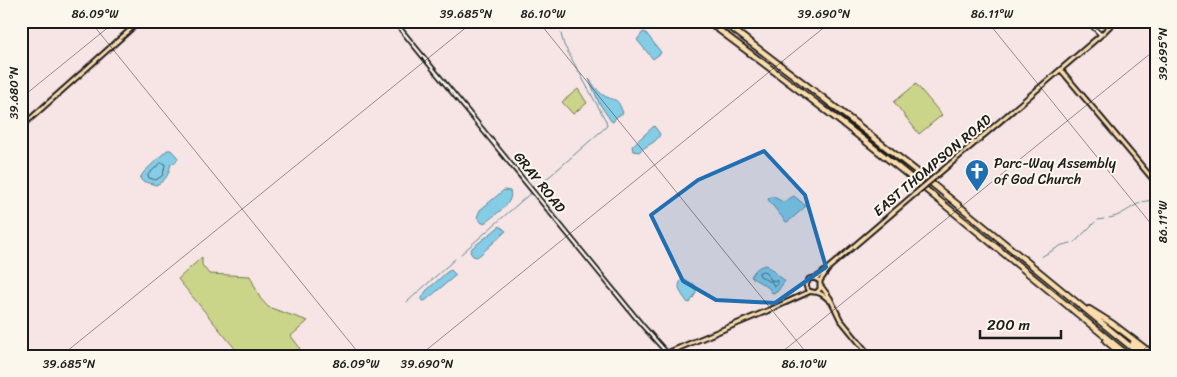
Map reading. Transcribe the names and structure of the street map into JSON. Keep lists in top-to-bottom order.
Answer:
{
  "streets": {
    "main road": ["EAST THOMPSON ROAD"],
    "street": ["GRAY ROAD"]
  },
  "places": {
    "church": ["Parc-Way Assembly of God Church"]
  },
  "scale_bar": "200 m",
  "coordinates": [
    "86.09°W",
    "39.685°N",
    "86.10°W",
    "39.690°N",
    "86.11°W",
    "39.695°N",
    "39.680°N"
  ]
}
